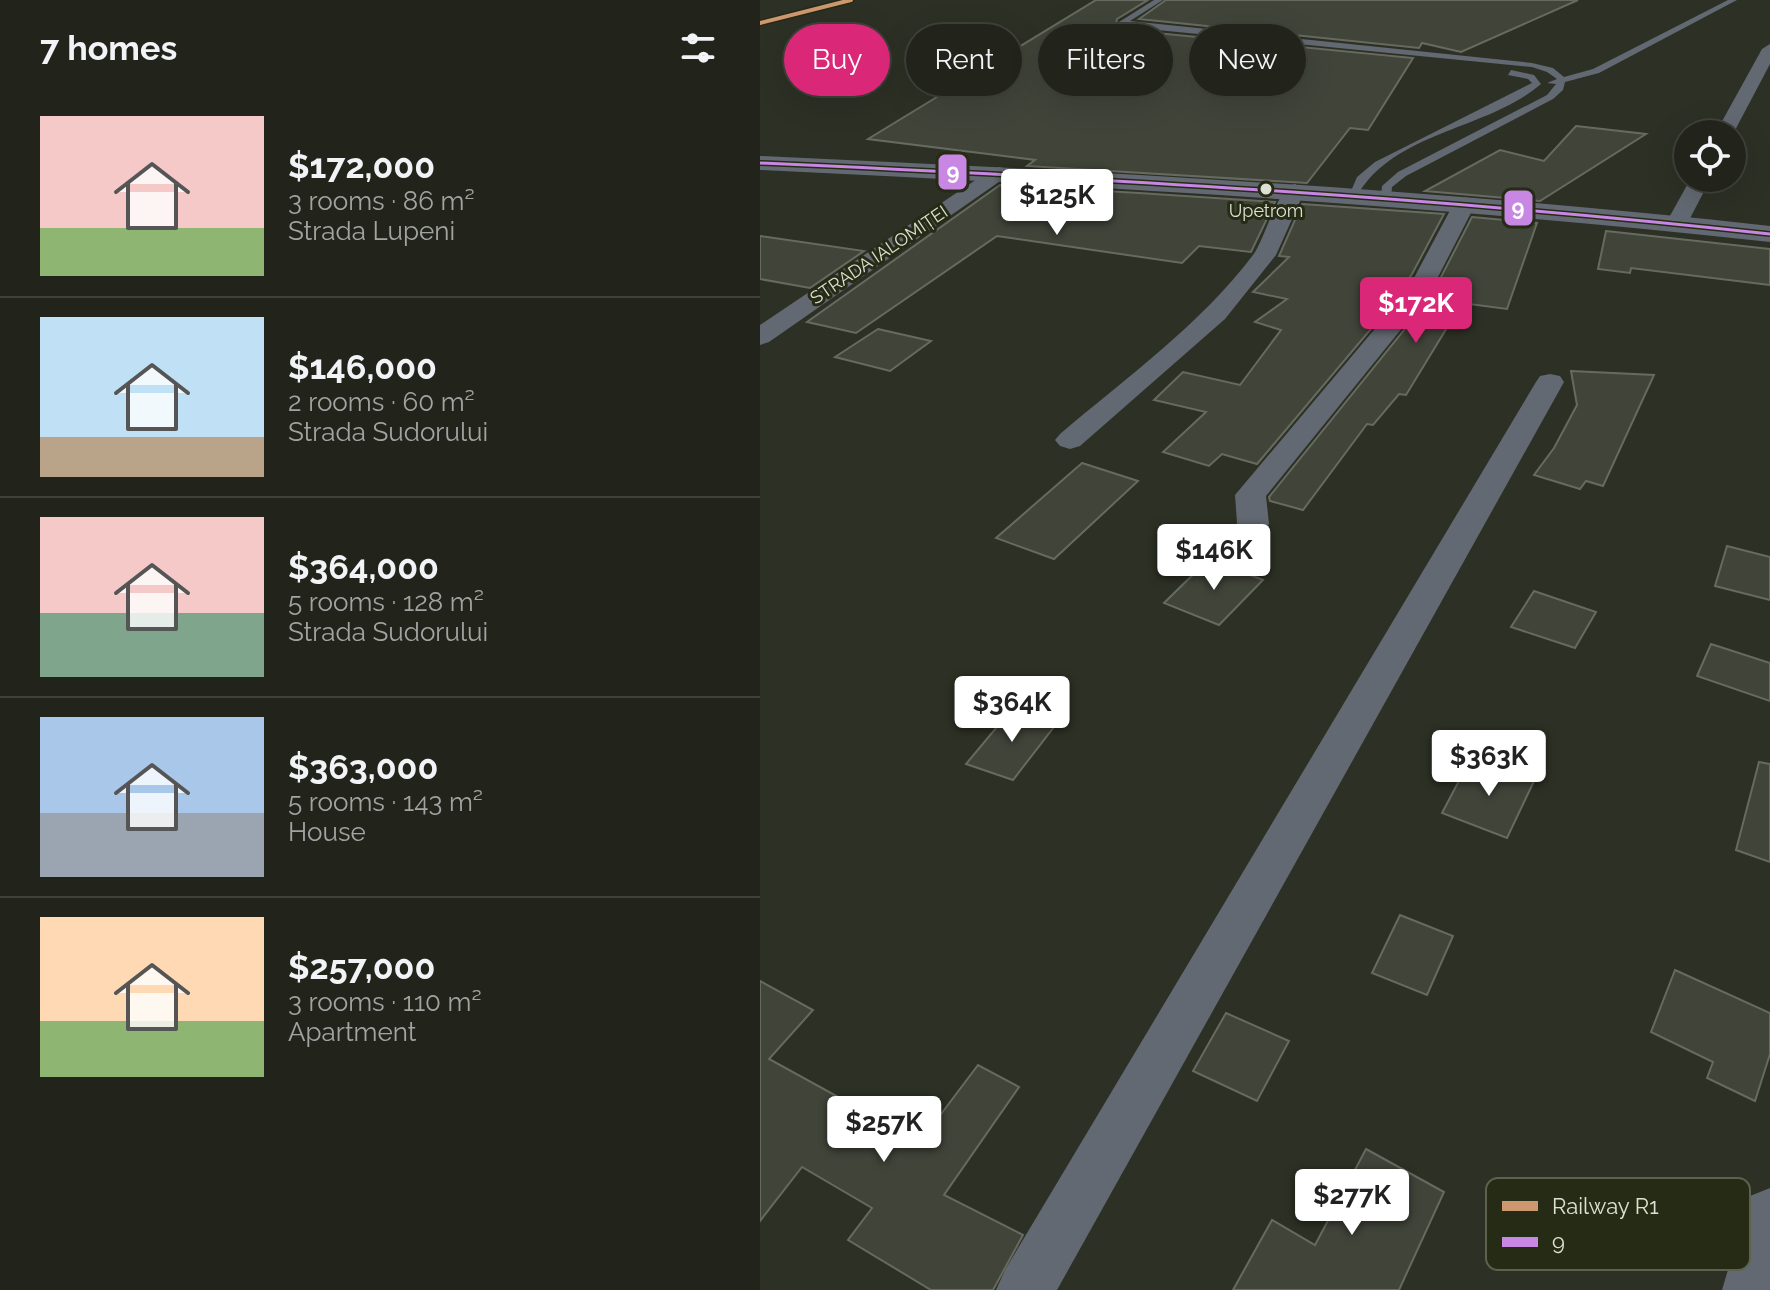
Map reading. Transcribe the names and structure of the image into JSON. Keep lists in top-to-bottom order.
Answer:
{
  "streets": {
    "street": ["STRADA IALOMIȚEI"]
  },
  "places": ["Upetrom"],
  "lines": ["rail line R1", "transit line 9"],
  "legend": ["Railway R1", "9"],
  "page": {
    "heading": "7 homes",
    "chip": [
      "Buy",
      "Rent",
      "Filters",
      "New"
    ],
    "list": [
      {
        "name": "$172,000",
        "note": "3 rooms · 86 m² · Strada Lupeni"
      },
      {
        "name": "$146,000",
        "note": "2 rooms · 60 m² · Strada Sudorului"
      },
      {
        "name": "$364,000",
        "note": "5 rooms · 128 m² · Strada Sudorului"
      },
      {
        "name": "$363,000",
        "note": "5 rooms · 143 m² · House"
      },
      {
        "name": "$257,000",
        "note": "3 rooms · 110 m² · Apartment"
      }
    ],
    "price": [
      "$125K",
      "$172K",
      "$146K",
      "$364K",
      "$363K",
      "$257K",
      "$277K"
    ]
  }
}
